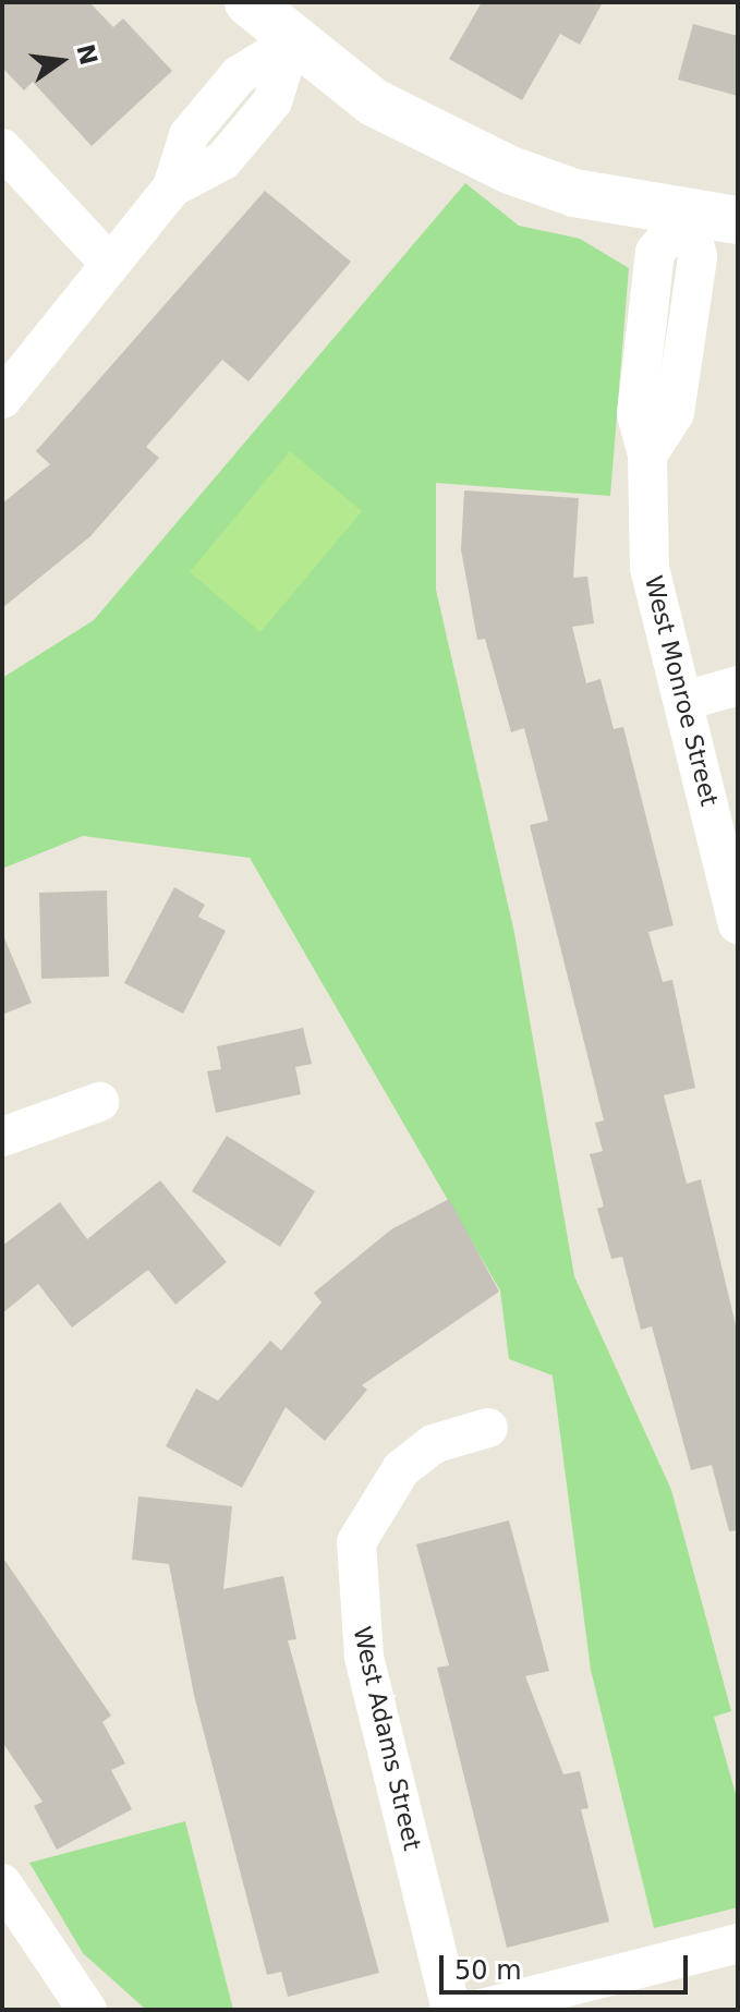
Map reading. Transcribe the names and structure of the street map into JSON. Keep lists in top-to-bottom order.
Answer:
{
  "streets": {
    "street": ["West Monroe Street", "West Adams Street"]
  },
  "scale_bar": "50 m",
  "north": "right"
}
